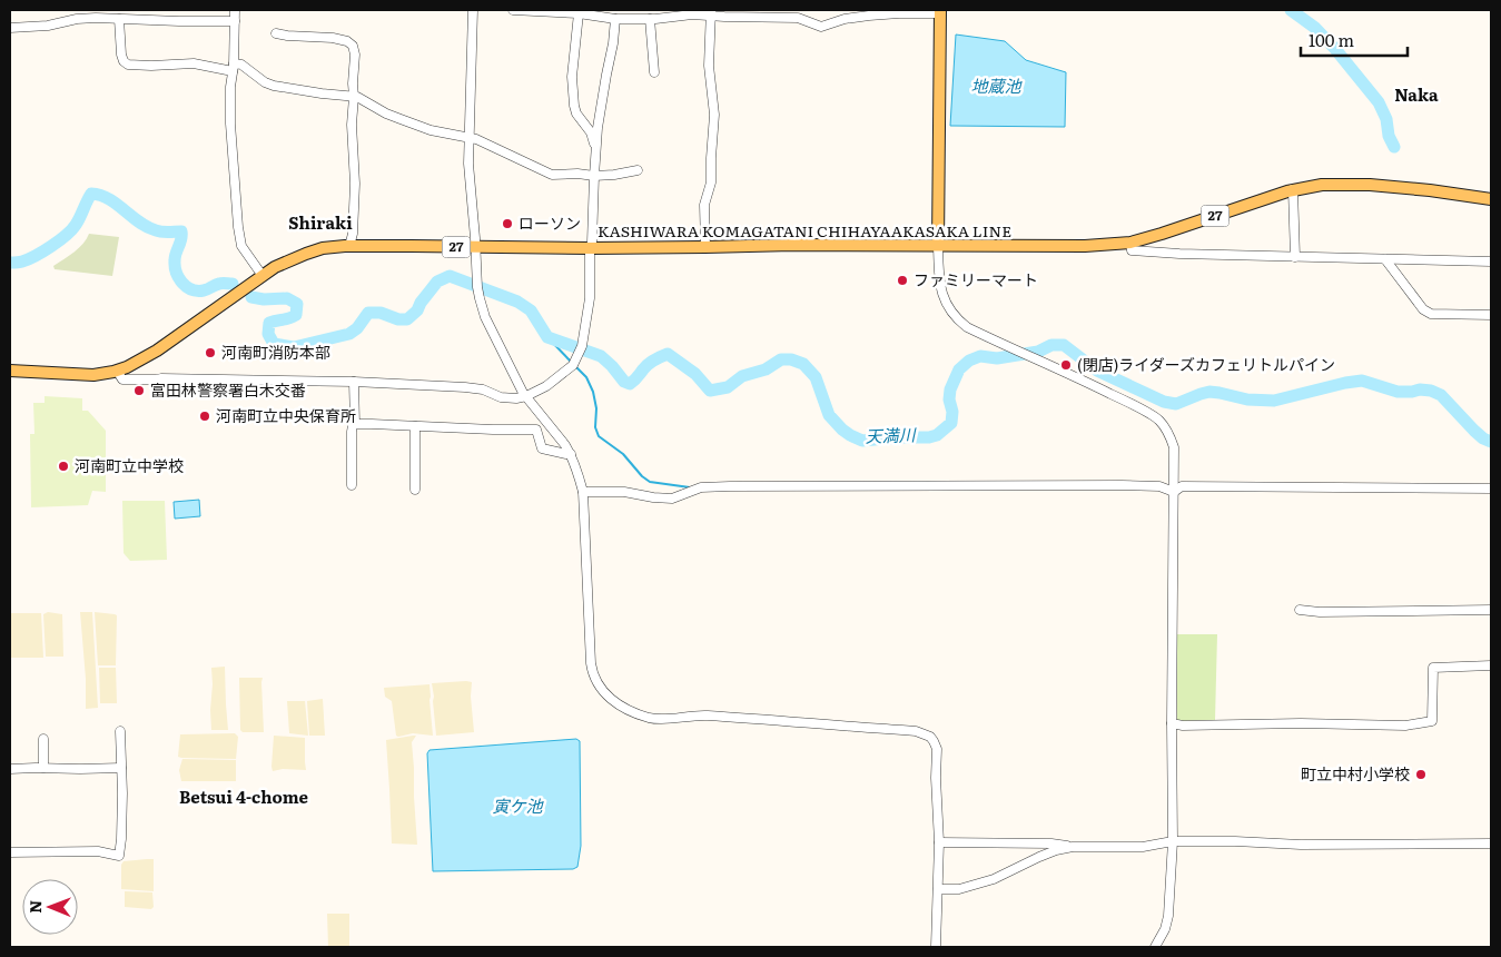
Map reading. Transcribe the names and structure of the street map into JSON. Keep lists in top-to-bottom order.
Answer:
{
  "streets": {
    "main road": ["27", "KASHIWARA KOMAGATANI CHIHAYAAKASAKA LINE"]
  },
  "districts": ["Naka", "Shiraki", "Betsui 4-chome"],
  "water": ["地蔵池", "天満川", "寅ケ池"],
  "places": [
    "ローソン",
    "ファミリーマート",
    "河南町消防本部",
    "(閉店)ライダーズカフェリトルパイン",
    "富田林警察署白木交番",
    "河南町立中央保育所",
    "河南町立中学校",
    "町立中村小学校"
  ],
  "scale_bar": "100 m",
  "north": "left"
}
